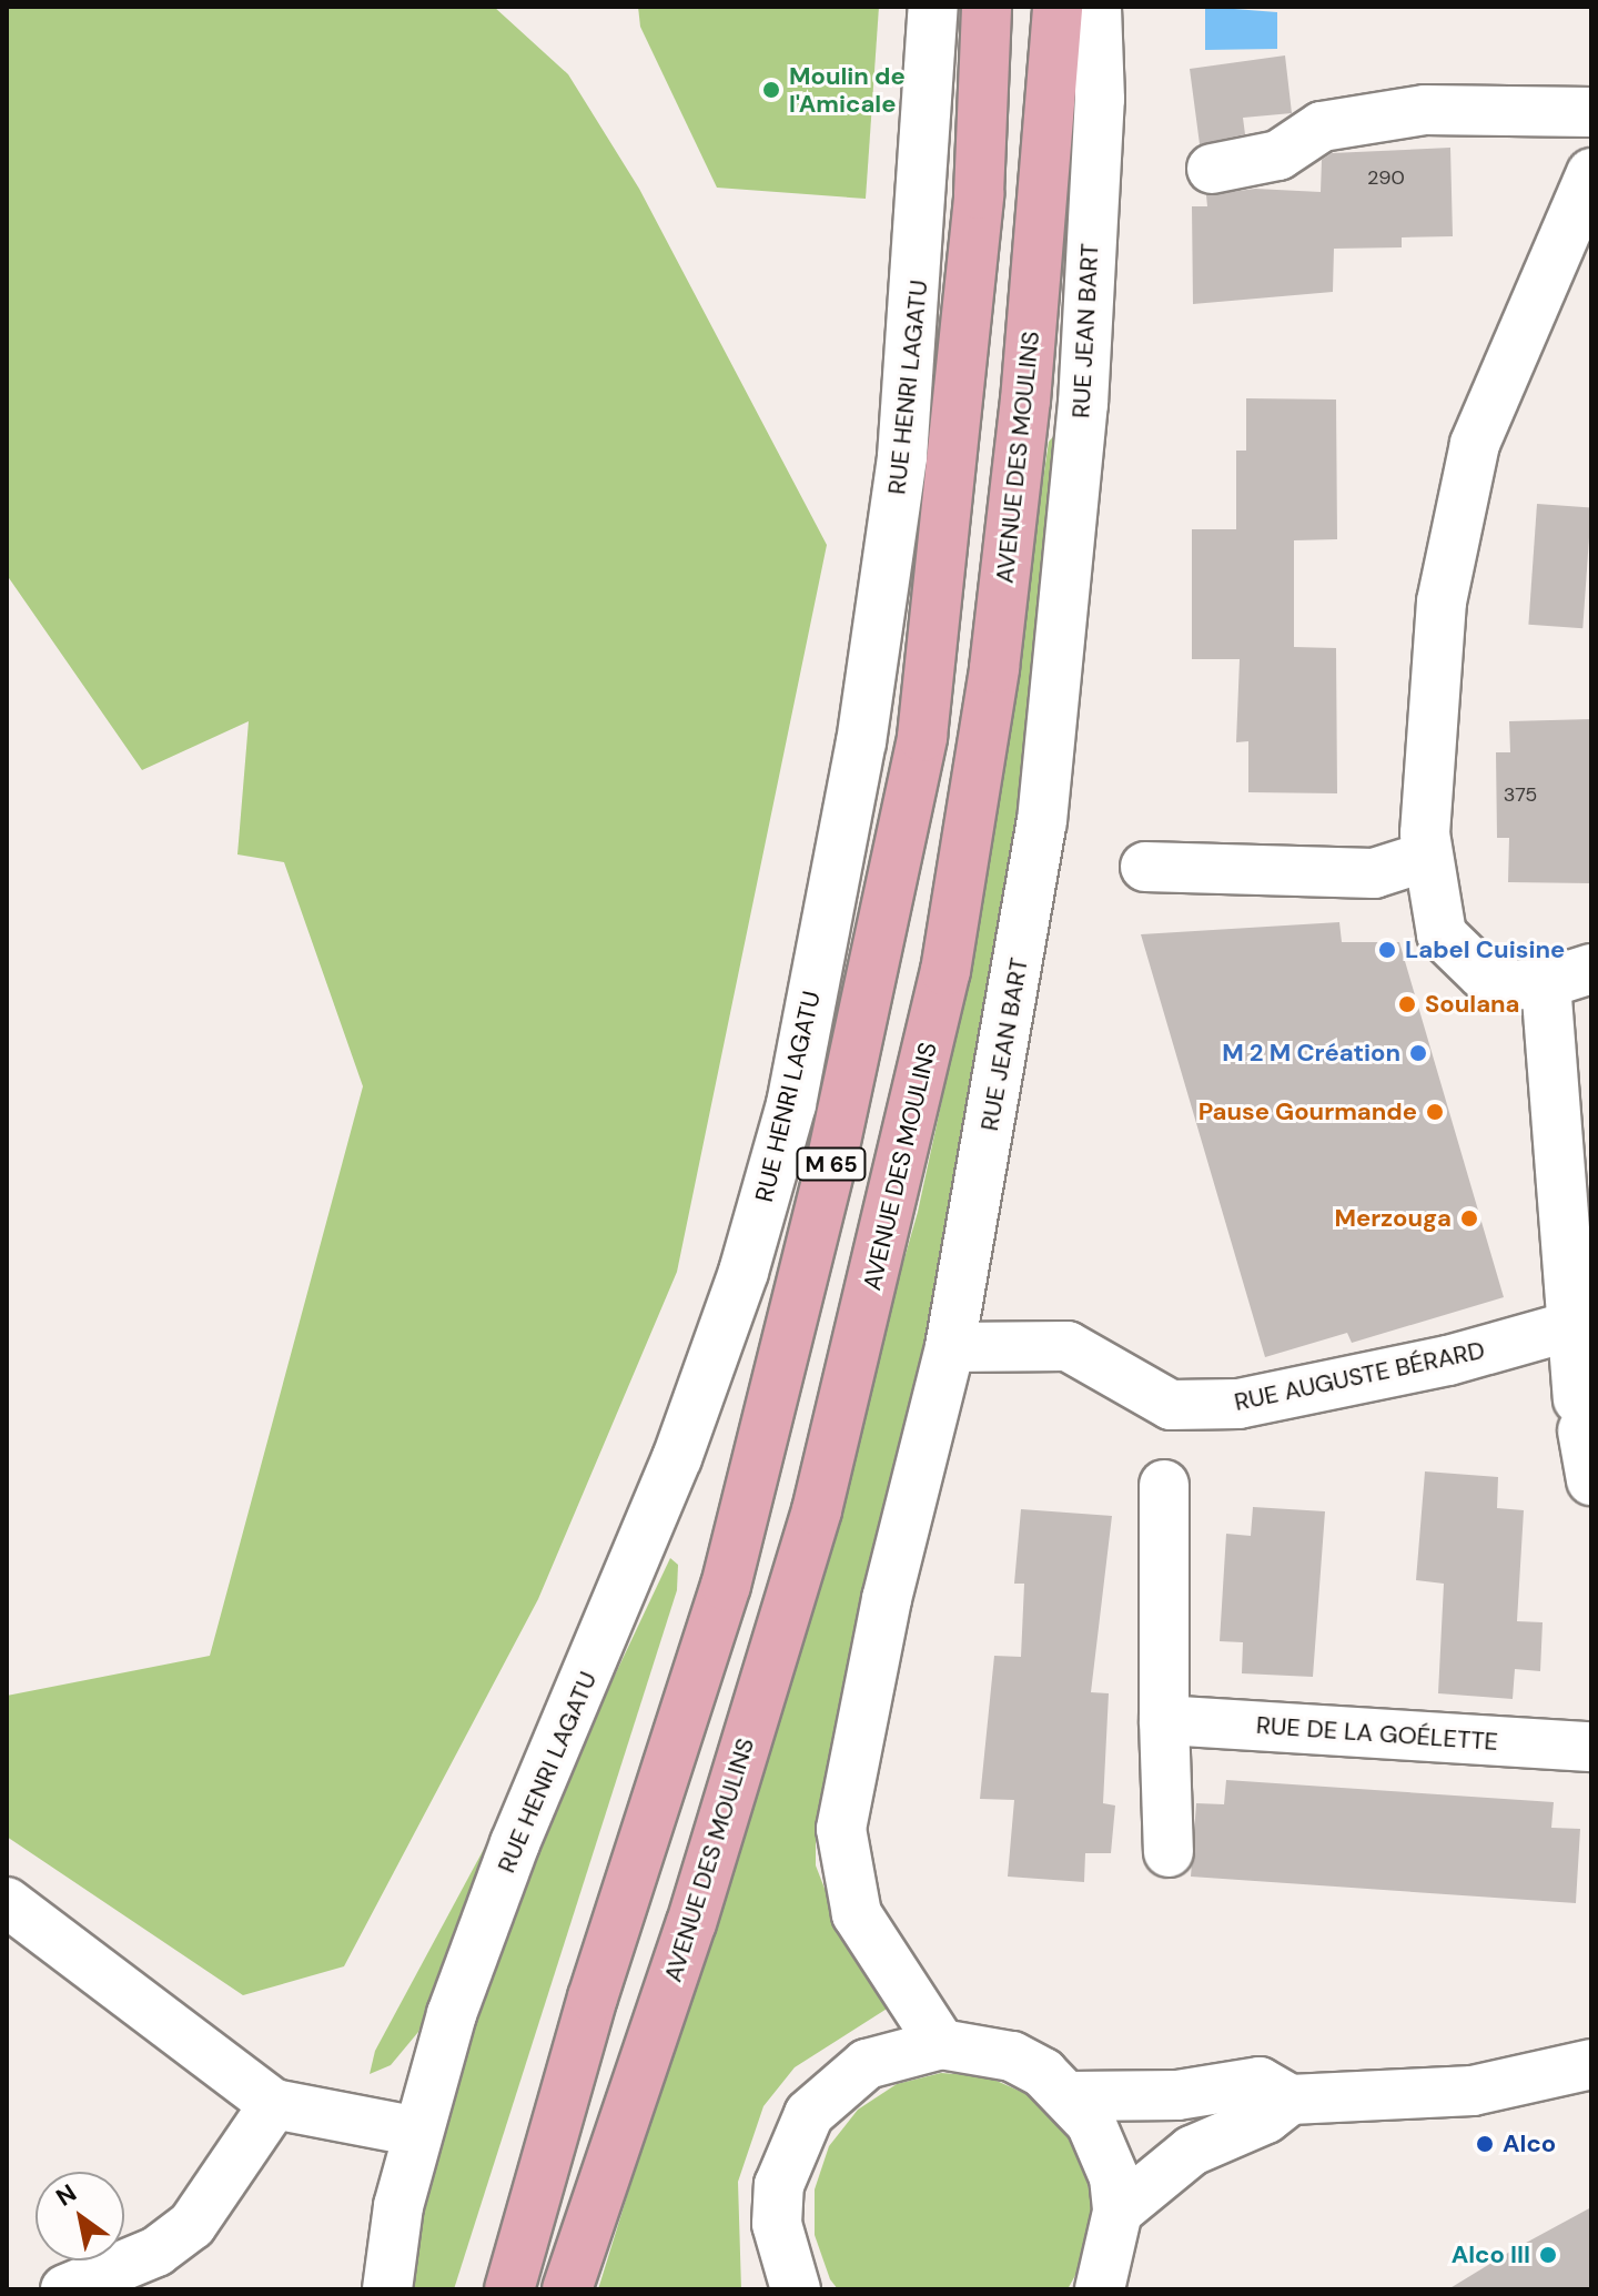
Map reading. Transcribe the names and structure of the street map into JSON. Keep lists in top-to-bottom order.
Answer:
{
  "streets": {
    "main road": ["AVENUE DES MOULINS", "M 65"],
    "street": [
      "RUE JEAN BART",
      "RUE HENRI LAGATU",
      "RUE AUGUSTE BÉRARD",
      "RUE DE LA GOÉLETTE"
    ]
  },
  "crossings": [
    ["RUE JEAN BART", "RUE AUGUSTE BÉRARD"]
  ],
  "places": [
    "Moulin de l'Amicale",
    "Label Cuisine",
    "Soulana",
    "M 2 M Création",
    "Pause Gourmande",
    "Merzouga",
    "Alco",
    "Alco III"
  ],
  "house_numbers": ["290", "375"],
  "north": "top left"
}
